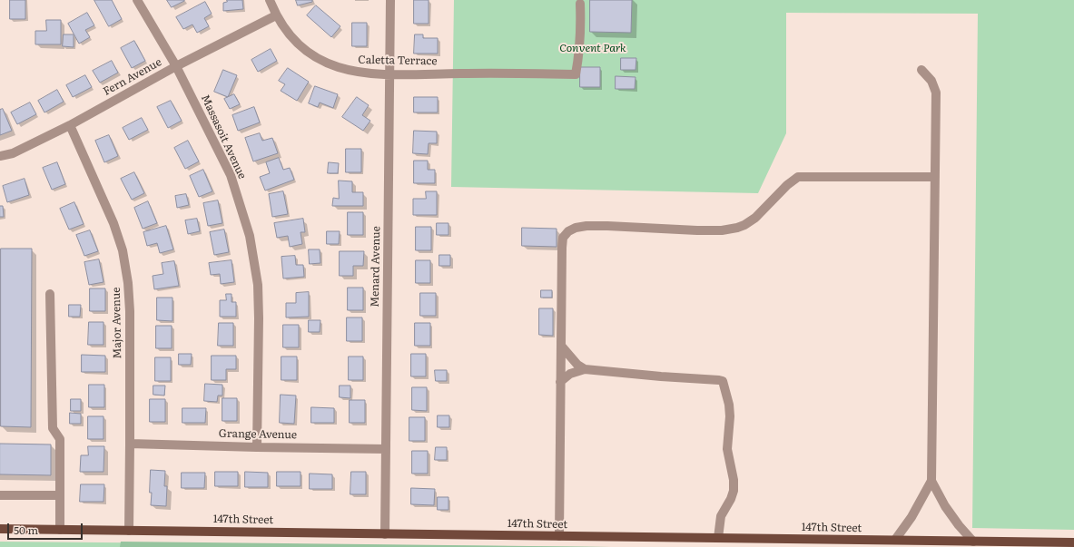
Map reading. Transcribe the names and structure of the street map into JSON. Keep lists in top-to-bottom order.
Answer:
{
  "streets": {
    "main road": ["147th Street"],
    "street": [
      "Caletta Terrace",
      "Fern Avenue",
      "Massasoit Avenue",
      "Menard Avenue",
      "Major Avenue",
      "Grange Avenue"
    ]
  },
  "crossings": [
    ["Caletta Terrace", "Fern Avenue"],
    ["Caletta Terrace", "Menard Avenue"],
    ["Fern Avenue", "Massasoit Avenue"],
    ["Fern Avenue", "Major Avenue"],
    ["Massasoit Avenue", "Grange Avenue"],
    ["Menard Avenue", "Grange Avenue"],
    ["Menard Avenue", "147th Street"],
    ["Major Avenue", "Grange Avenue"],
    ["Major Avenue", "147th Street"]
  ],
  "parks": ["Convent Park"],
  "scale_bar": "50 m"
}
